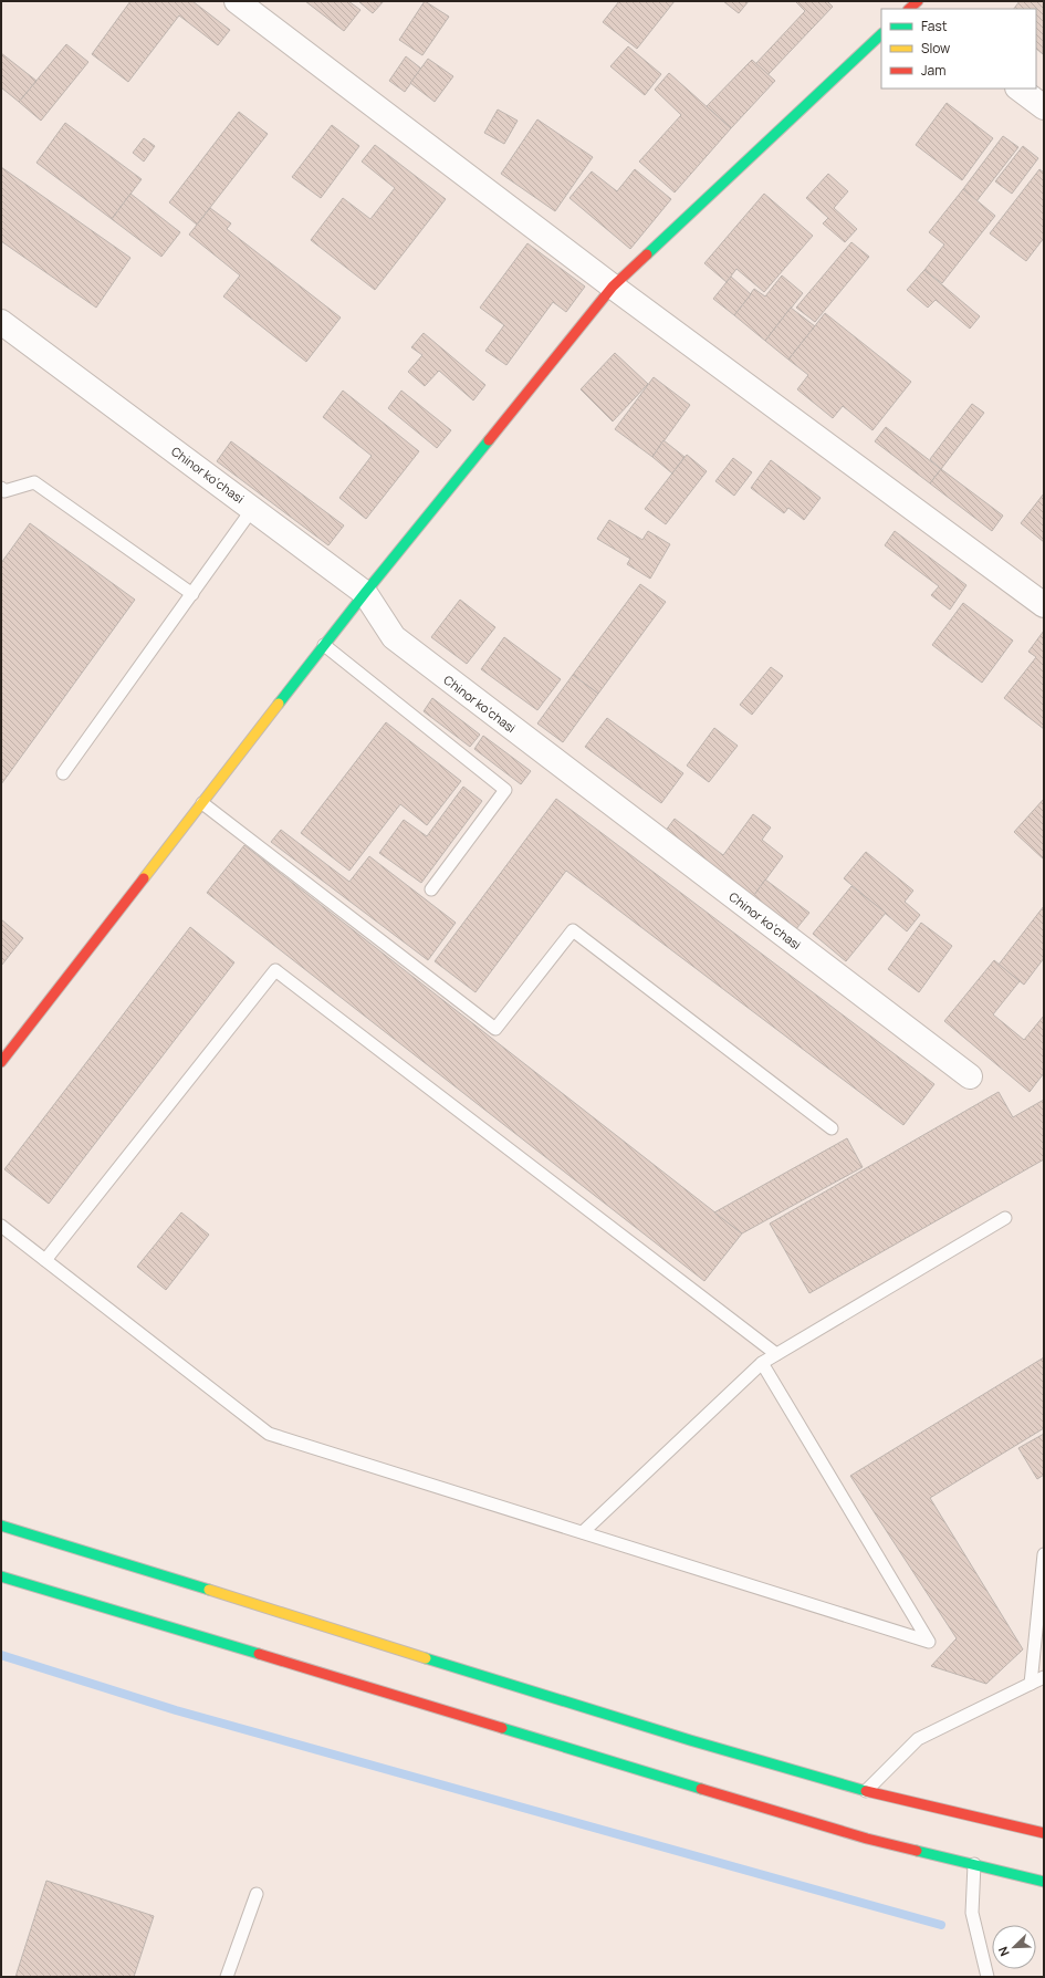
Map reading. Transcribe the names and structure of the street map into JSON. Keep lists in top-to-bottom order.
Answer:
{
  "streets": {
    "street": ["Chinor ko‘chasi"]
  },
  "legend": ["Fast", "Slow", "Jam"],
  "north": "bottom left"
}
